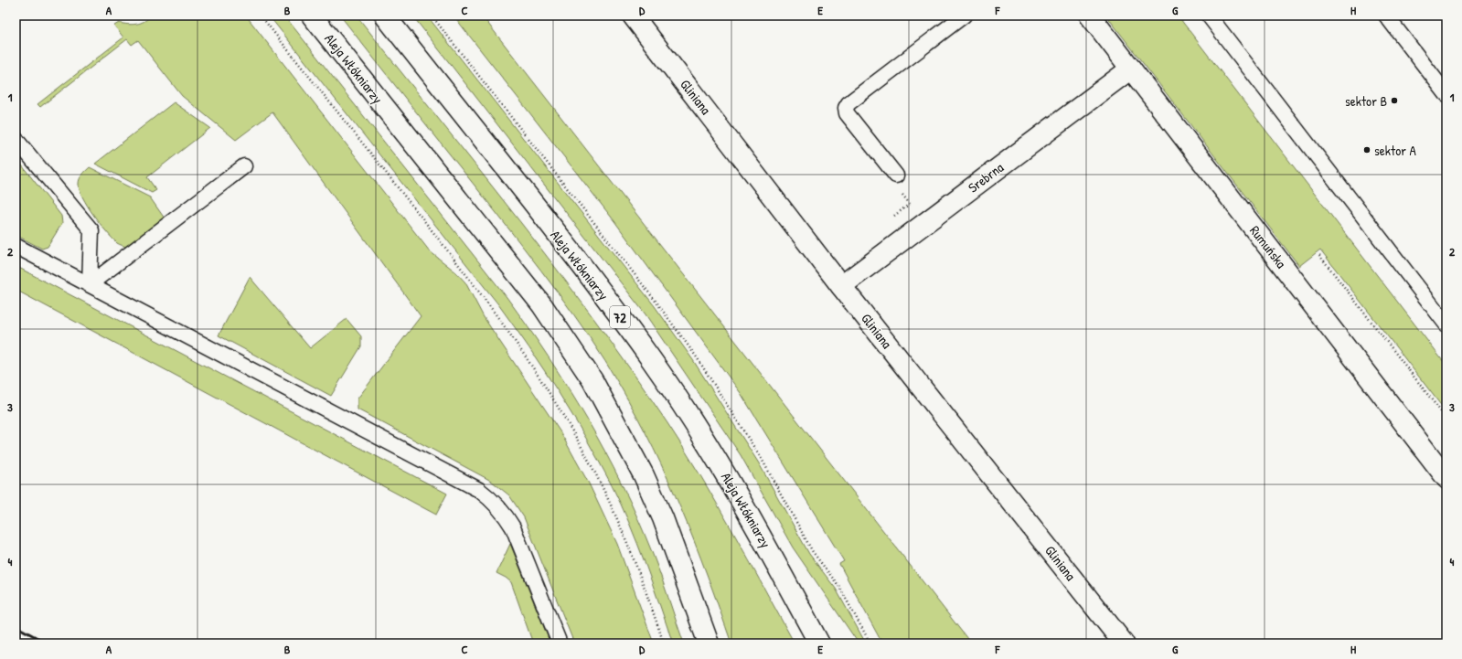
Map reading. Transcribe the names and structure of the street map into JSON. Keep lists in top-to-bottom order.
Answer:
{
  "streets": {
    "street": [
      "Aleja Włókniarzy",
      "Gliniana",
      "Srebrna",
      "Rumuńska",
      "72"
    ]
  },
  "crossings": [
    ["Gliniana", "Srebrna"],
    ["Srebrna", "Rumuńska"]
  ],
  "places": ["sektor B", "sektor A"],
  "grid": {
    "columns": [
      "A",
      "B",
      "C",
      "D",
      "E",
      "F",
      "G",
      "H"
    ],
    "rows": [
      "1",
      "2",
      "3",
      "4"
    ]
  }
}
